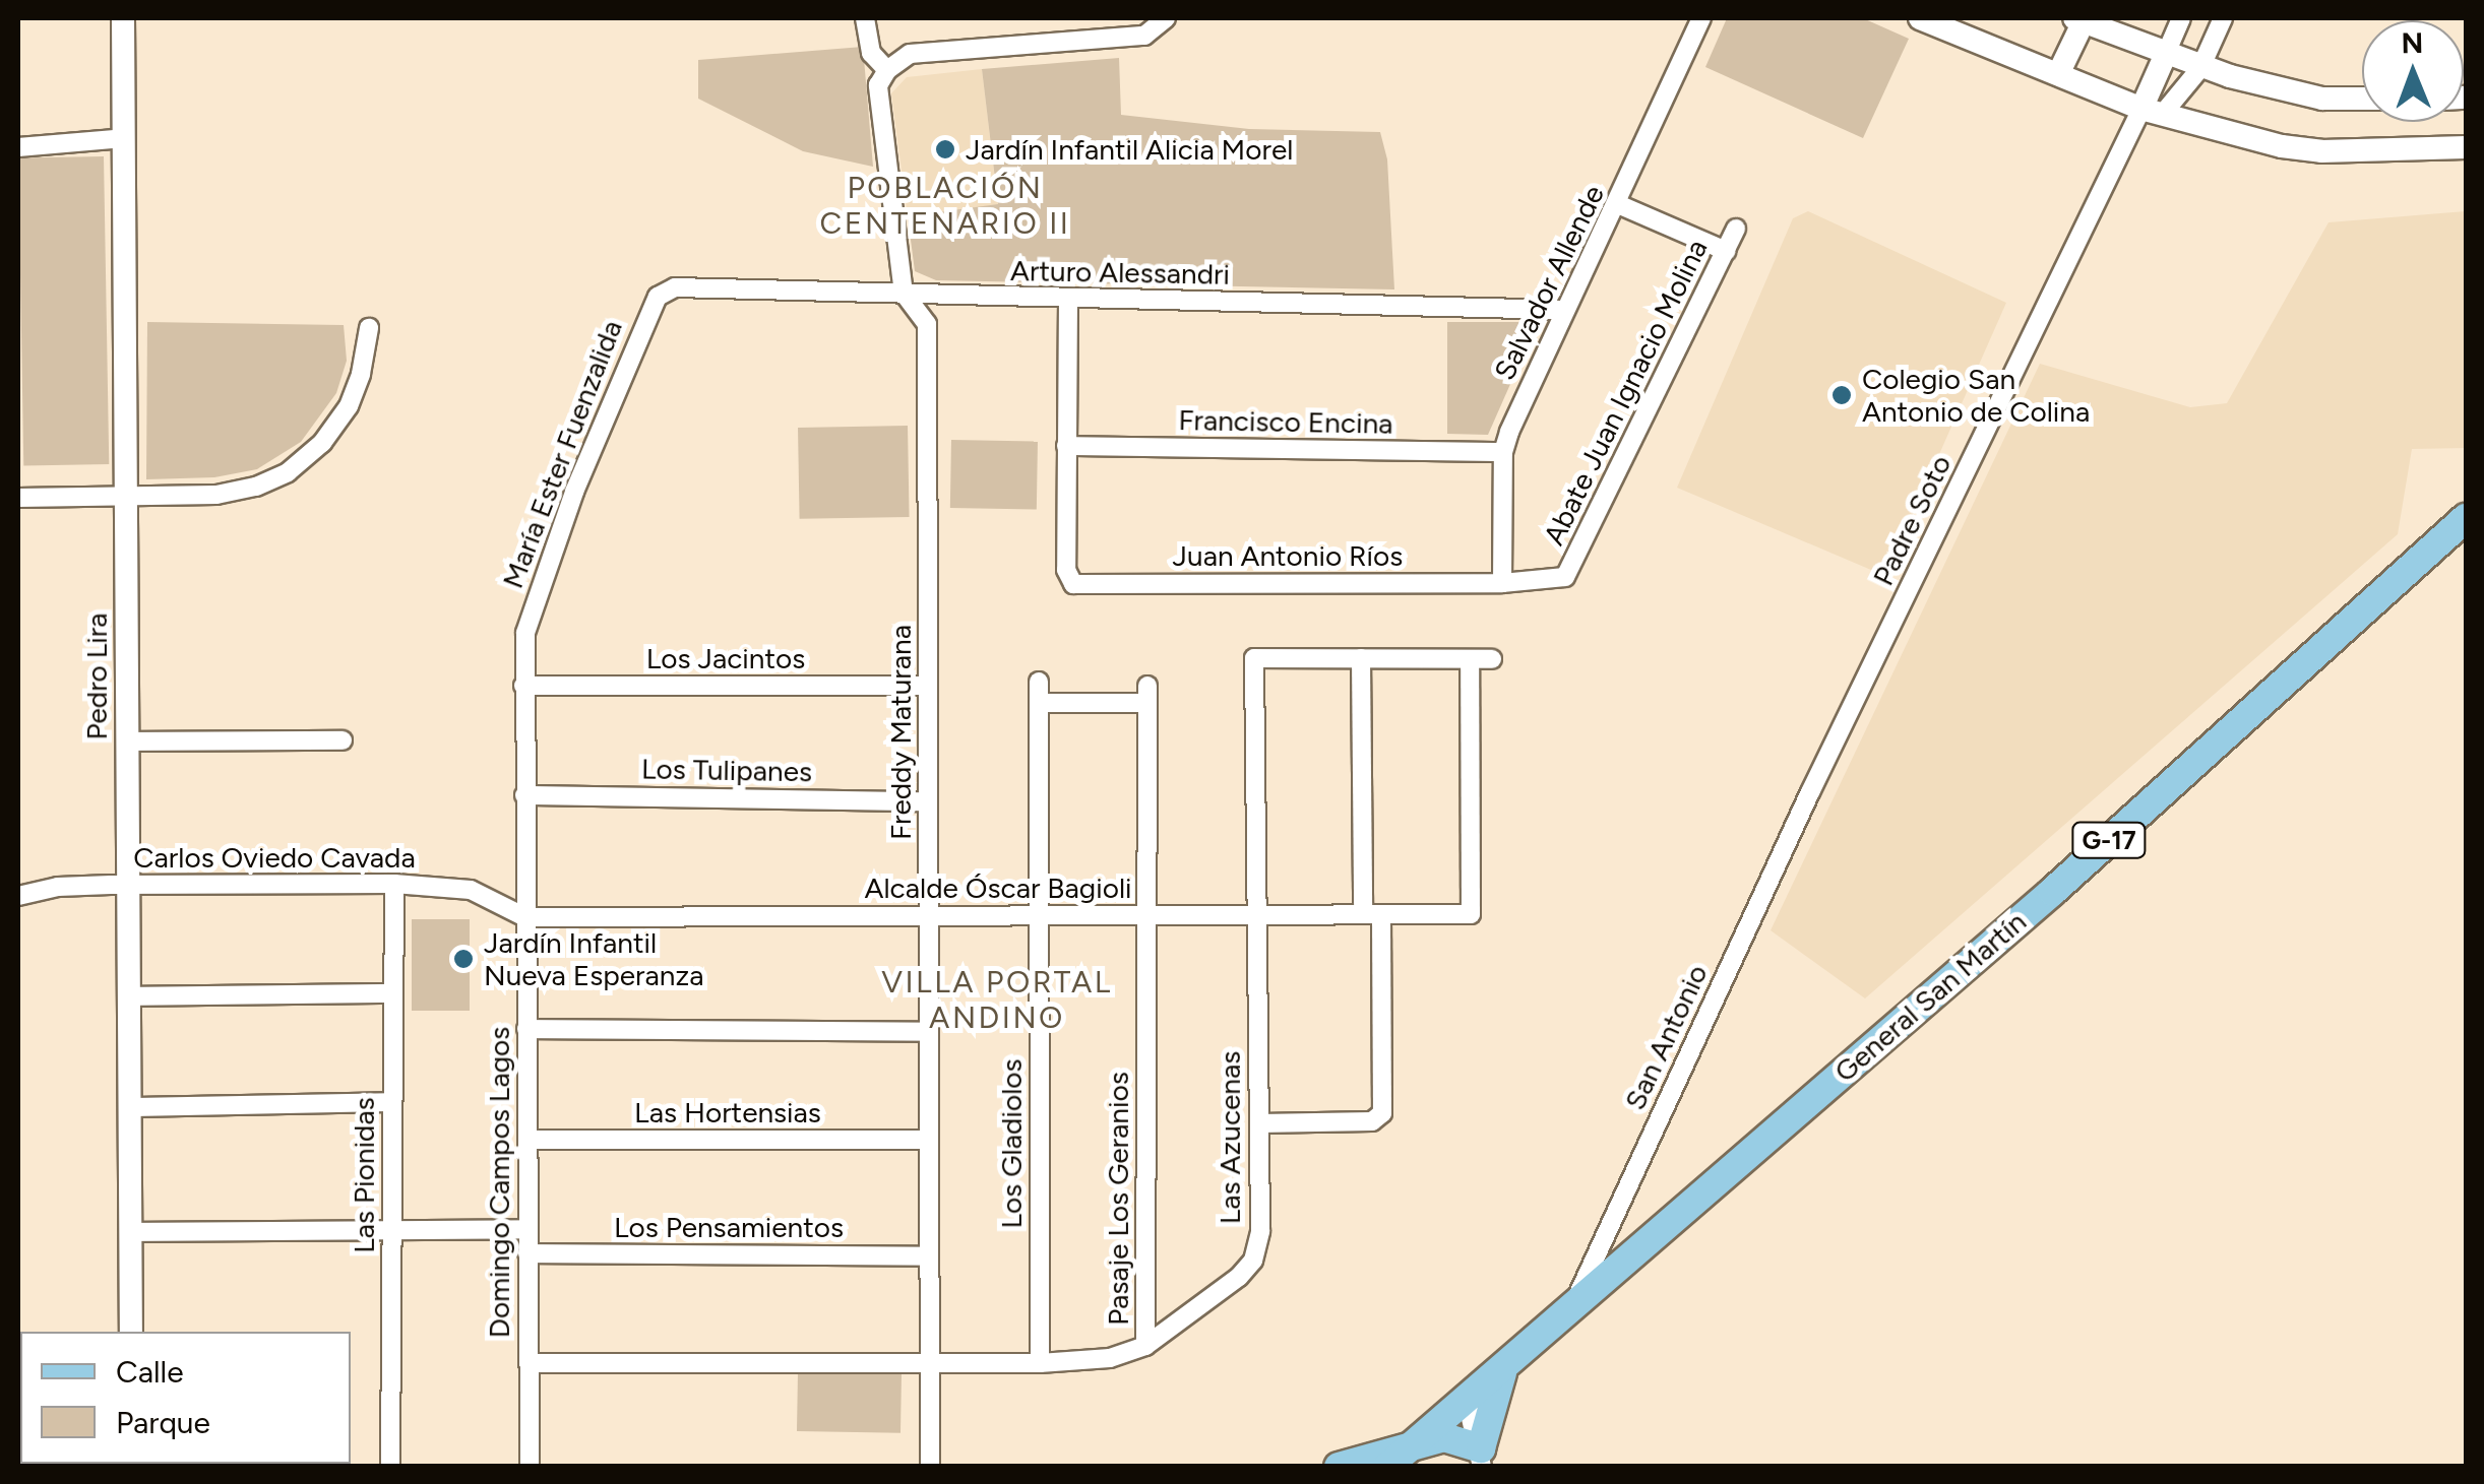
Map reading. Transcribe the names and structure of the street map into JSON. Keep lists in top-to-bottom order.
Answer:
{
  "streets": {
    "main road": ["G-17", "General San Martín"],
    "street": [
      "Arturo Alessandri",
      "Salvador Allende",
      "Abate Juan Ignacio Molina",
      "Francisco Encina",
      "María Ester Fuenzalida",
      "Padre Soto",
      "Juan Antonio Ríos",
      "Los Jacintos",
      "Pedro Lira",
      "Freddy Maturana",
      "Los Tulipanes",
      "Carlos Oviedo Cavada",
      "Alcalde Óscar Bagioli",
      "San Antonio",
      "Las Hortensias",
      "Las Azucenas",
      "Los Gladiolos",
      "Las Pionidas",
      "Domingo Campos Lagos",
      "Pasaje Los Geranios",
      "Los Pensamientos"
    ]
  },
  "crossings": [
    ["Arturo Alessandri", "Salvador Allende"],
    ["Arturo Alessandri", "María Ester Fuenzalida"],
    ["Arturo Alessandri", "Freddy Maturana"],
    ["Salvador Allende", "Abate Juan Ignacio Molina"],
    ["Salvador Allende", "Francisco Encina"],
    ["Salvador Allende", "Juan Antonio Ríos"],
    ["Abate Juan Ignacio Molina", "Juan Antonio Ríos"],
    ["Francisco Encina", "Juan Antonio Ríos"],
    ["María Ester Fuenzalida", "Domingo Campos Lagos"],
    ["Padre Soto", "San Antonio"],
    ["Los Jacintos", "Freddy Maturana"],
    ["Los Jacintos", "Domingo Campos Lagos"],
    ["Pedro Lira", "Carlos Oviedo Cavada"],
    ["Freddy Maturana", "Los Tulipanes"],
    ["Freddy Maturana", "Alcalde Óscar Bagioli"],
    ["Freddy Maturana", "Las Hortensias"],
    ["Freddy Maturana", "Las Azucenas"],
    ["Freddy Maturana", "Los Pensamientos"],
    ["Los Tulipanes", "Domingo Campos Lagos"],
    ["Carlos Oviedo Cavada", "Alcalde Óscar Bagioli"],
    ["Carlos Oviedo Cavada", "Las Pionidas"],
    ["Carlos Oviedo Cavada", "Domingo Campos Lagos"],
    ["Alcalde Óscar Bagioli", "Las Azucenas"],
    ["Alcalde Óscar Bagioli", "Los Gladiolos"],
    ["Alcalde Óscar Bagioli", "Domingo Campos Lagos"],
    ["Alcalde Óscar Bagioli", "Pasaje Los Geranios"],
    ["General San Martín", "San Antonio"],
    ["Las Hortensias", "Domingo Campos Lagos"],
    ["Las Azucenas", "Los Gladiolos"],
    ["Las Azucenas", "Domingo Campos Lagos"],
    ["Las Azucenas", "Pasaje Los Geranios"],
    ["Los Gladiolos", "Pasaje Los Geranios"],
    ["Domingo Campos Lagos", "Los Pensamientos"]
  ],
  "districts": ["POBLACIÓN CENTENARIO II", "VILLA PORTAL ANDINO"],
  "places": ["Jardín Infantil Alicia Morel", "Colegio San Antonio de Colina", "Jardín Infantil Nueva Esperanza"],
  "legend": ["Calle", "Parque"],
  "north": "top"
}
